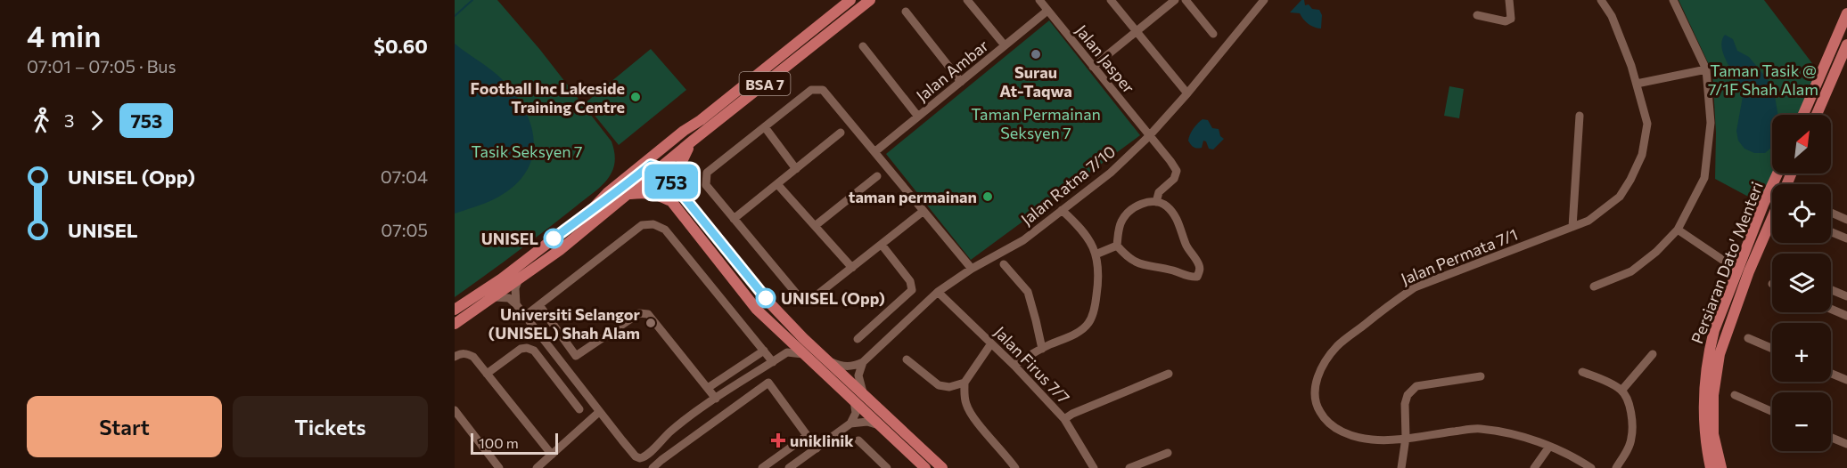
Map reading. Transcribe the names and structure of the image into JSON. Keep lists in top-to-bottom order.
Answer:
{
  "streets": {
    "main road": ["BSA 7", "Persiaran Dato' Menteri"],
    "street": [
      "Jalan Jasper",
      "Jalan Ambar",
      "Jalan Ratna 7/10",
      "Jalan Permata 7/1",
      "Jalan Firus 7/7"
    ]
  },
  "crossings": [
    ["Jalan Jasper", "Jalan Ambar"],
    ["Jalan Jasper", "Jalan Ratna 7/10"],
    ["Jalan Ratna 7/10", "Jalan Firus 7/7"]
  ],
  "parks": ["Taman Tasik @ 7/1F Shah Alam", "Taman Permainan Seksyen 7", "Tasik Seksyen 7"],
  "places": {
    "other": [
      "Surau At-Taqwa",
      "Football Inc Lakeside Training Centre",
      "taman permainan",
      "UNISEL",
      "UNISEL (Opp)",
      "Universiti Selangor (UNISEL) Shah Alam"
    ],
    "health": ["uniklinik"]
  },
  "lines": ["bus line 753"],
  "scale_bar": "100 m",
  "north": "top right",
  "page": {
    "heading": ["4 min", "07:01 – 07:05 · Bus", "$0.60"],
    "on_map": "753",
    "legs": ["3", "753"],
    "map_buttons": ["+", "−"],
    "list": [
      {
        "name": "UNISEL (Opp)",
        "value": "07:04"
      },
      {
        "name": "UNISEL",
        "value": "07:05"
      }
    ],
    "buttons": ["Start", "Tickets"],
    "scale": "100 m"
  }
}
